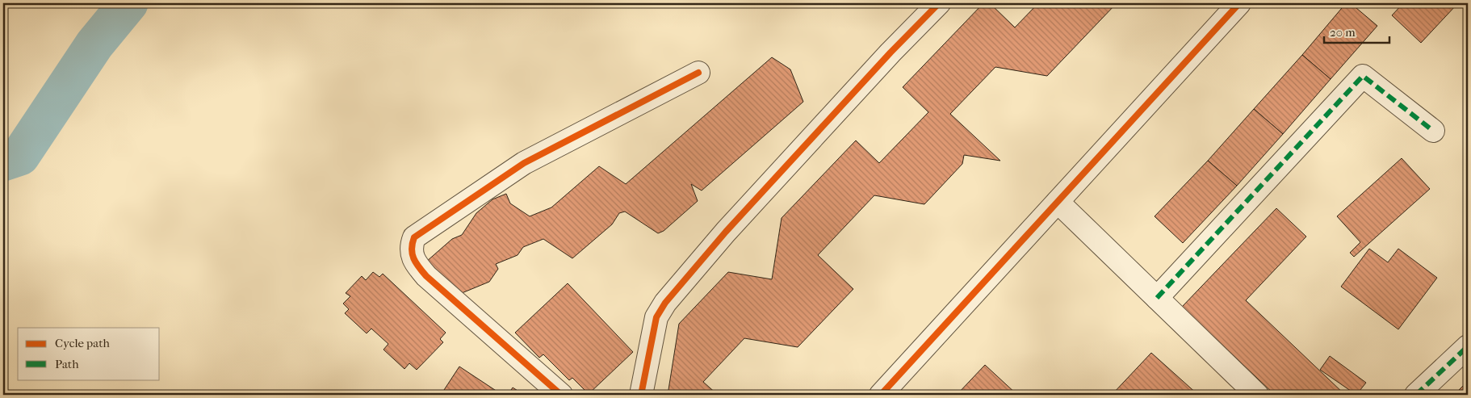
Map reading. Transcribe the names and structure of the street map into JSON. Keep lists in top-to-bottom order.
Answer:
{
  "legend": ["Cycle path", "Path"],
  "scale_bar": "20 m"
}
